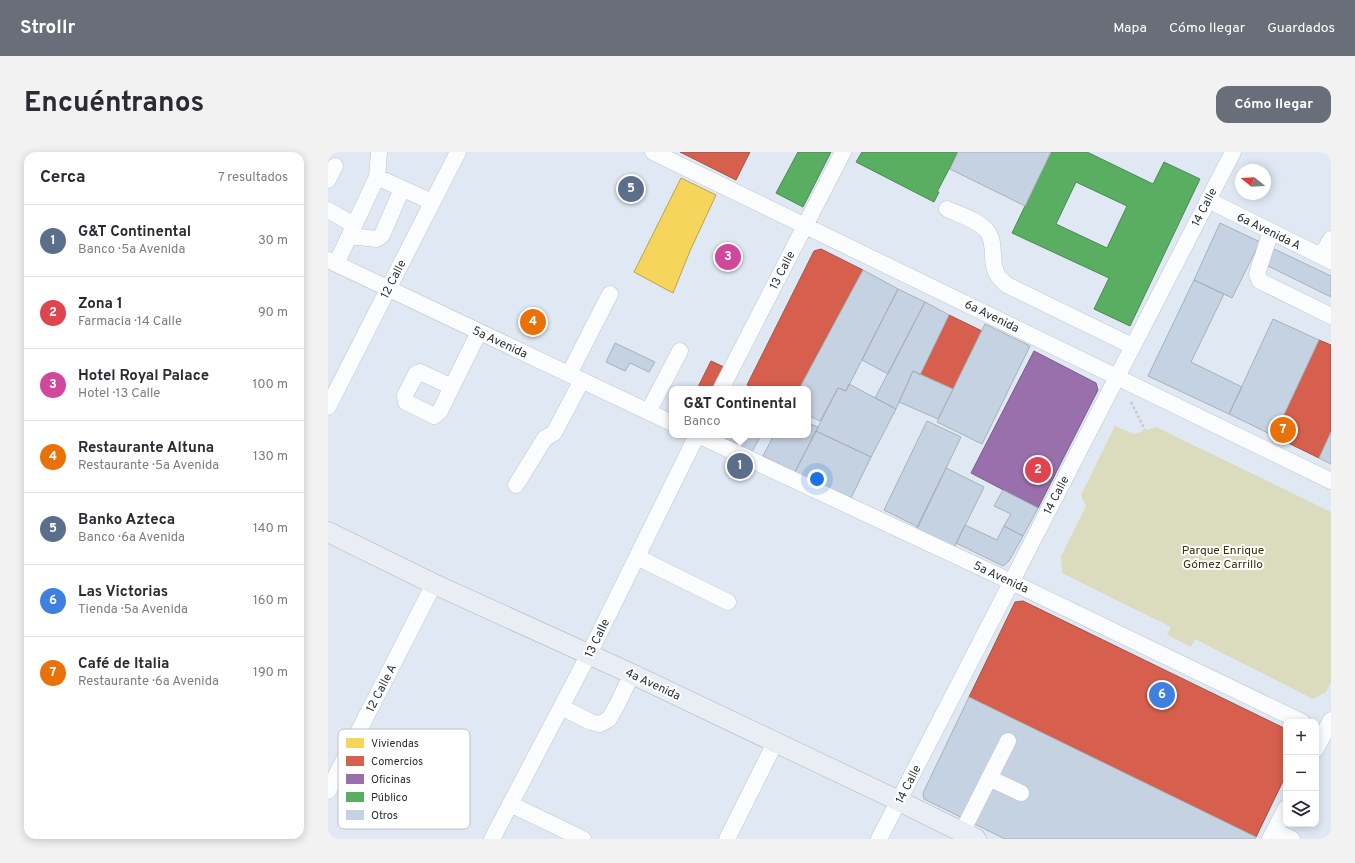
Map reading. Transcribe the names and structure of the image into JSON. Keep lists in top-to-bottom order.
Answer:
{
  "streets": {
    "main road": ["4a Avenida"],
    "street": [
      "14 Calle",
      "6a Avenida A",
      "13 Calle",
      "12 Calle",
      "6a Avenida",
      "5a Avenida",
      "12 Calle A"
    ]
  },
  "crossings": [
    ["14 Calle", "6a Avenida A"],
    ["14 Calle", "6a Avenida"],
    ["14 Calle", "5a Avenida"],
    ["14 Calle", "4a Avenida"],
    ["13 Calle", "6a Avenida"],
    ["13 Calle", "4a Avenida"],
    ["12 Calle", "5a Avenida"],
    ["4a Avenida", "12 Calle A"]
  ],
  "parks": ["Parque Enrique Gómez Carrillo"],
  "legend": [
    "Viviendas",
    "Comercios",
    "Oficinas",
    "Público",
    "Otros"
  ],
  "north": "left",
  "page": {
    "header": "Strollr",
    "nav": ["Mapa", "Cómo llegar", "Guardados"],
    "title": "Encuéntranos",
    "buttons": "Cómo llegar",
    "heading": ["Cerca", "7 resultados"],
    "pins": [
      "5",
      "3",
      "4",
      "7",
      "1",
      "2",
      "6"
    ],
    "list": [
      {
        "mark": "1",
        "name": "G&T Continental",
        "note": "Banco · 5a Avenida",
        "value": "30 m"
      },
      {
        "mark": "2",
        "name": "Zona 1",
        "note": "Farmacia · 14 Calle",
        "value": "90 m"
      },
      {
        "mark": "3",
        "name": "Hotel Royal Palace",
        "note": "Hotel · 13 Calle",
        "value": "100 m"
      },
      {
        "mark": "4",
        "name": "Restaurante Altuna",
        "note": "Restaurante · 5a Avenida",
        "value": "130 m"
      },
      {
        "mark": "5",
        "name": "Banko Azteca",
        "note": "Banco · 6a Avenida",
        "value": "140 m"
      },
      {
        "mark": "6",
        "name": "Las Victorias",
        "note": "Tienda · 5a Avenida",
        "value": "160 m"
      },
      {
        "mark": "7",
        "name": "Café de Italia",
        "note": "Restaurante · 6a Avenida",
        "value": "190 m"
      }
    ],
    "popup": ["G&T Continental", "Banco"],
    "map_buttons": ["+", "−"]
  }
}
